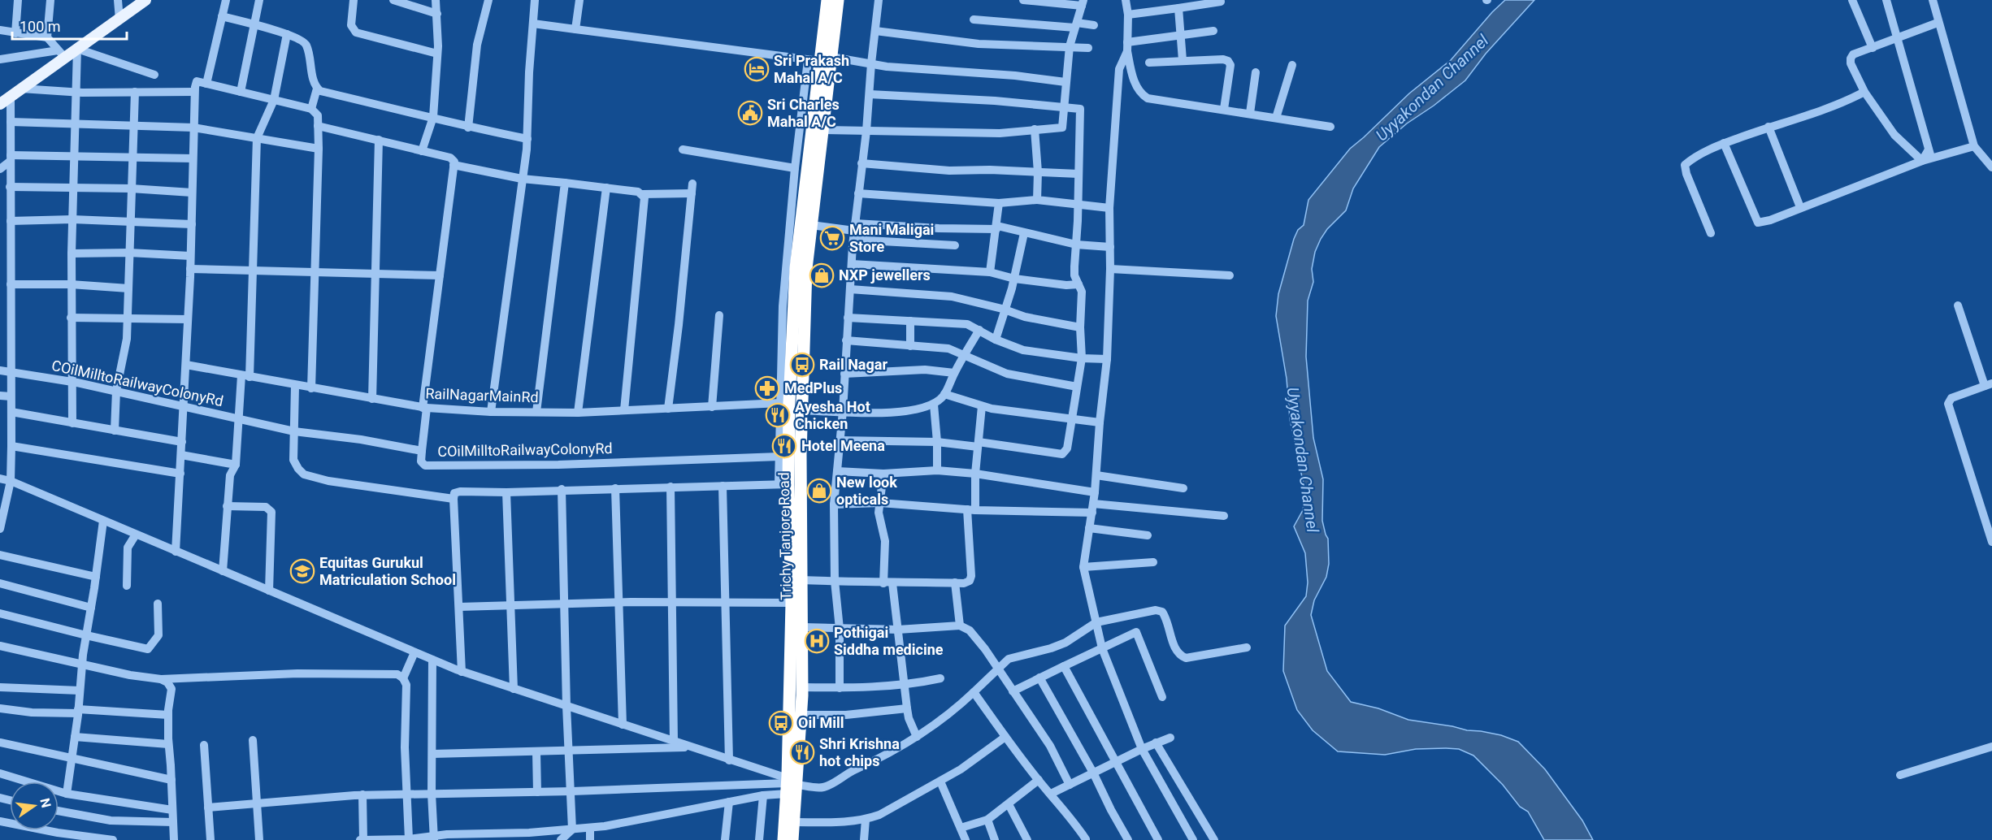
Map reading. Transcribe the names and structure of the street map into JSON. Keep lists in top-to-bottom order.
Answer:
{
  "streets": {
    "highway": ["Trichy Tanjore Road"],
    "street": ["COilMilltoRailwayColonyRd", "RailNagarMainRd"]
  },
  "water": ["Uyyakondan Channel"],
  "places": {
    "hotel": ["Sri Prakash Mahal A/C"],
    "public building": ["Sri Charles Mahal A/C"],
    "supermarket": ["Mani Maligai Store"],
    "shop": ["NXP jewellers", "New look opticals"],
    "bus stop": ["Rail Nagar", "Oil Mill"],
    "pharmacy": ["MedPlus"],
    "restaurant": ["Ayesha Hot Chicken", "Hotel Meena", "Shri Krishna hot chips"],
    "school or university": ["Equitas Gurukul Matriculation School"],
    "hospital": ["Pothigai Siddha medicine"]
  },
  "scale_bar": "100 m",
  "north": "right"
}
